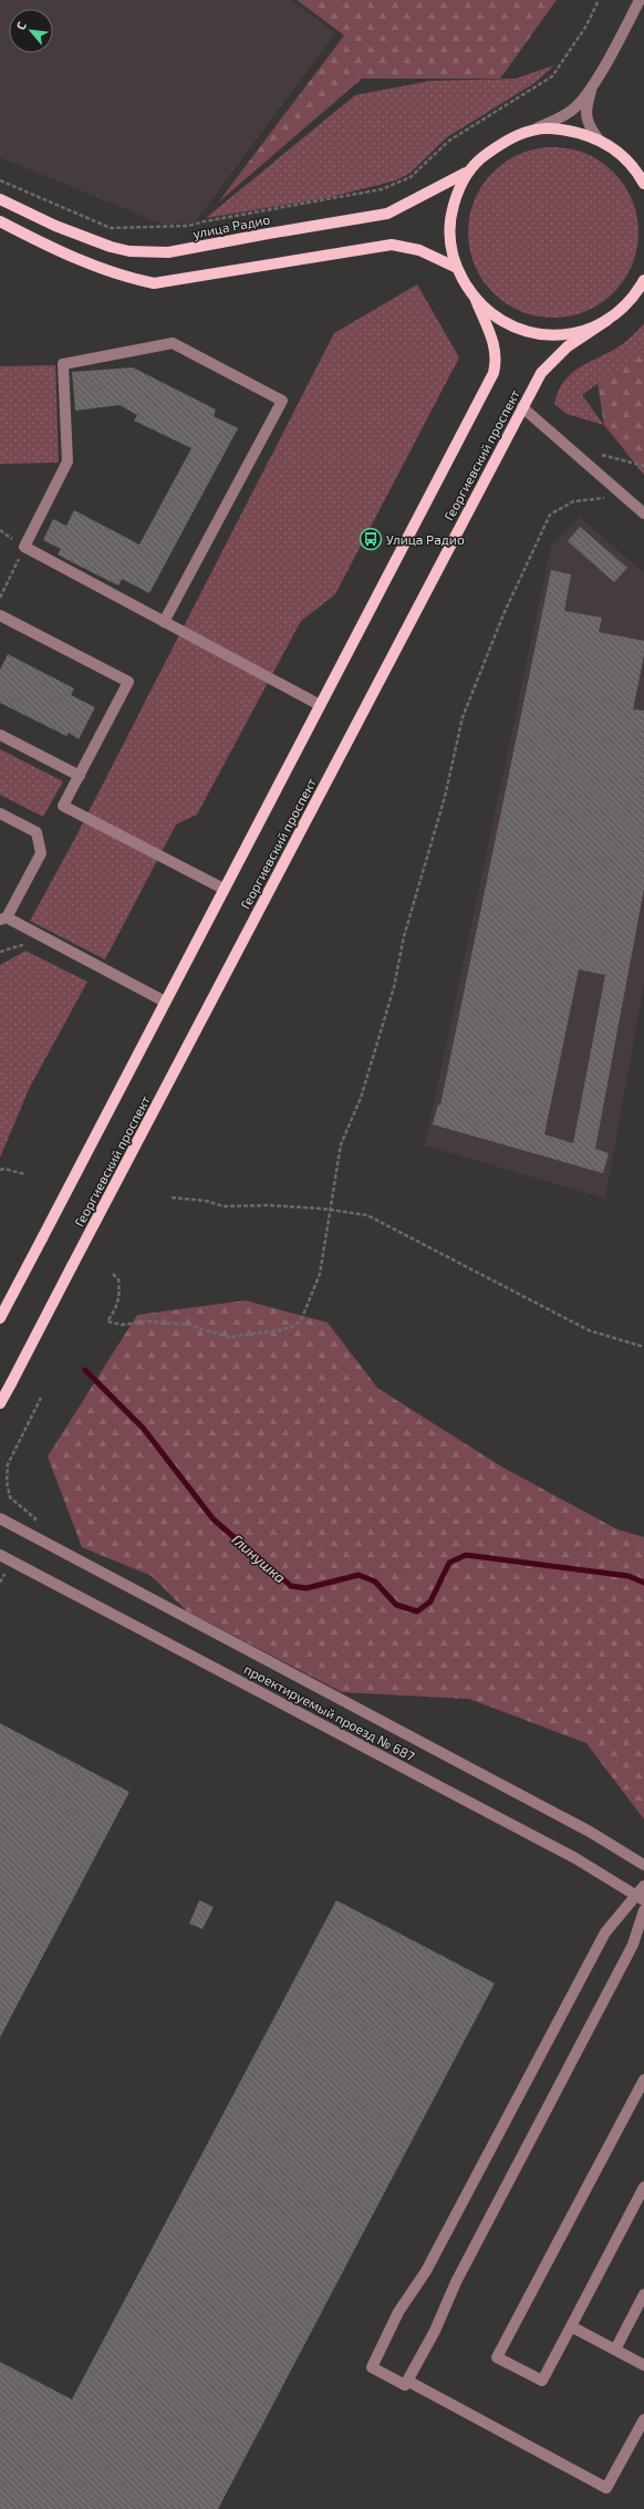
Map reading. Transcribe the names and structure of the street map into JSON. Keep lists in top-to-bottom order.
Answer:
{
  "streets": {
    "main road": ["улица Радио", "Георгиевский проспект"],
    "street": ["проектируемый проезд № 687"]
  },
  "water": ["Глинушка"],
  "places": {
    "bus stop": ["Улица Радио"]
  },
  "north": "top left"
}
